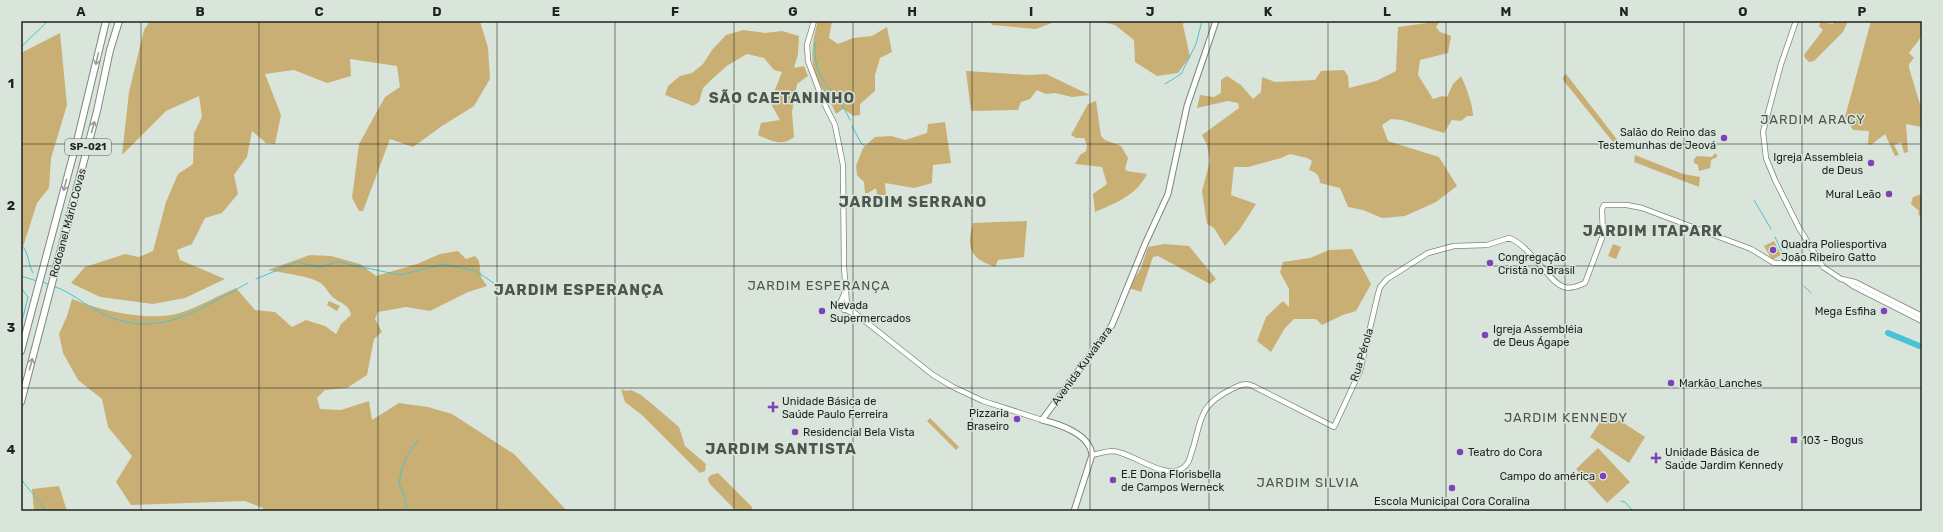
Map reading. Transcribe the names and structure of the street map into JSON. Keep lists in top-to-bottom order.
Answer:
{
  "streets": {
    "highway": ["SP-021", "Rodoanel Mário Covas"],
    "main road": ["Rua Pérola", "Avenida Kuwahara"]
  },
  "districts": [
    "SÃO CAETANINHO",
    "JARDIM ARACY",
    "JARDIM SERRANO",
    "JARDIM ITAPARK",
    "JARDIM ESPERANÇA",
    "JARDIM ESPERANÇA",
    "JARDIM KENNEDY",
    "JARDIM SANTISTA",
    "JARDIM SILVIA"
  ],
  "places": {
    "other": [
      "Salão do Reino das Testemunhas de Jeová",
      "Igreja Assembleia de Deus",
      "Mural Leão",
      "Quadra Poliesportiva João Ribeiro Gatto",
      "Congregação Cristã no Brasil",
      "Nevada Supermercados",
      "Mega Esfiha",
      "Igreja Assembléia de Deus Ágape",
      "Markão Lanches",
      "Pizzaria Braseiro",
      "Residencial Bela Vista",
      "Teatro do Cora",
      "Campo do américa",
      "E.E Dona Florisbella de Campos Werneck",
      "Escola Municipal Cora Coralina"
    ],
    "health": ["Unidade Básica de Saúde Paulo Ferreira", "Unidade Básica de Saúde Jardim Kennedy"],
    "transit": ["103 - Bogus"]
  },
  "grid": {
    "columns": [
      "A",
      "B",
      "C",
      "D",
      "E",
      "F",
      "G",
      "H",
      "I",
      "J",
      "K",
      "L",
      "M",
      "N",
      "O",
      "P"
    ],
    "rows": [
      "1",
      "2",
      "3",
      "4"
    ]
  }
}
